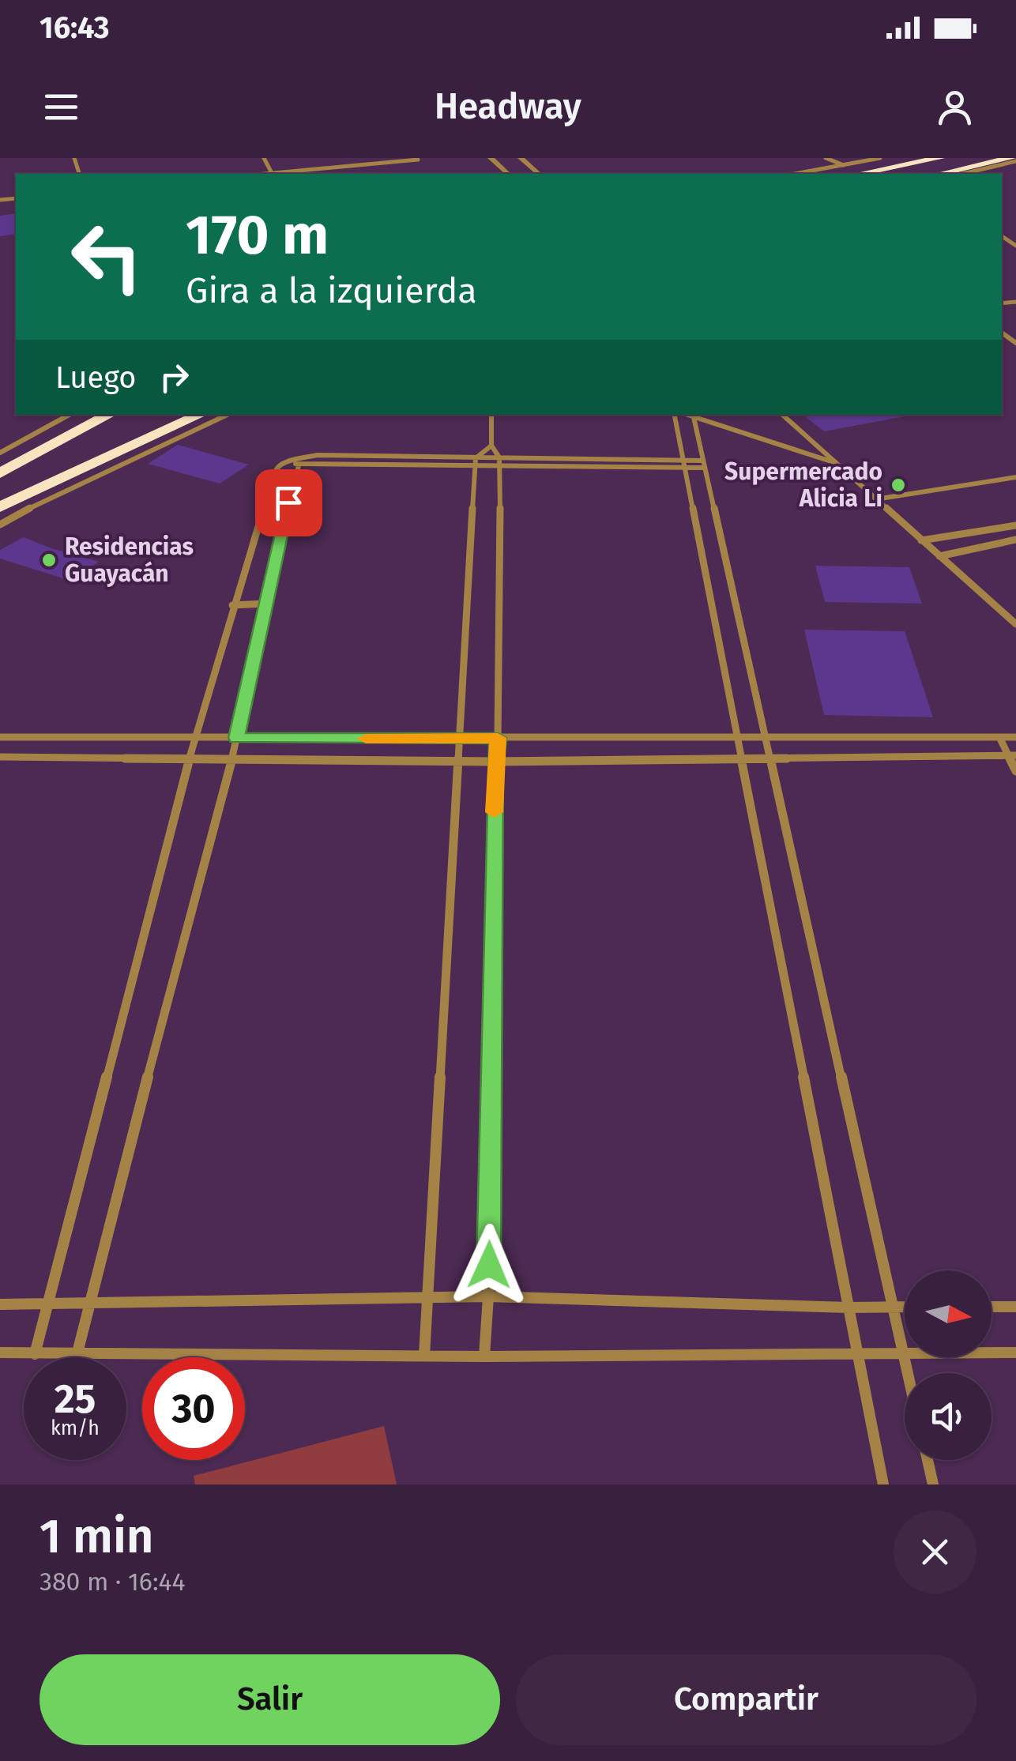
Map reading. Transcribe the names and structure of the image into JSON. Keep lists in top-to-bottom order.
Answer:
{
  "places": ["Supermercado Alicia Li", "Residencias Guayacán"],
  "north": "right",
  "page": {
    "status": "16:43",
    "header": "Headway",
    "turn": ["170 m", "Gira a la izquierda"],
    "then": "Luego",
    "speed": "25 km/h",
    "limit": "30",
    "heading": ["1 min", "380 m · 16:44"],
    "buttons": ["Salir", "Compartir"]
  }
}
